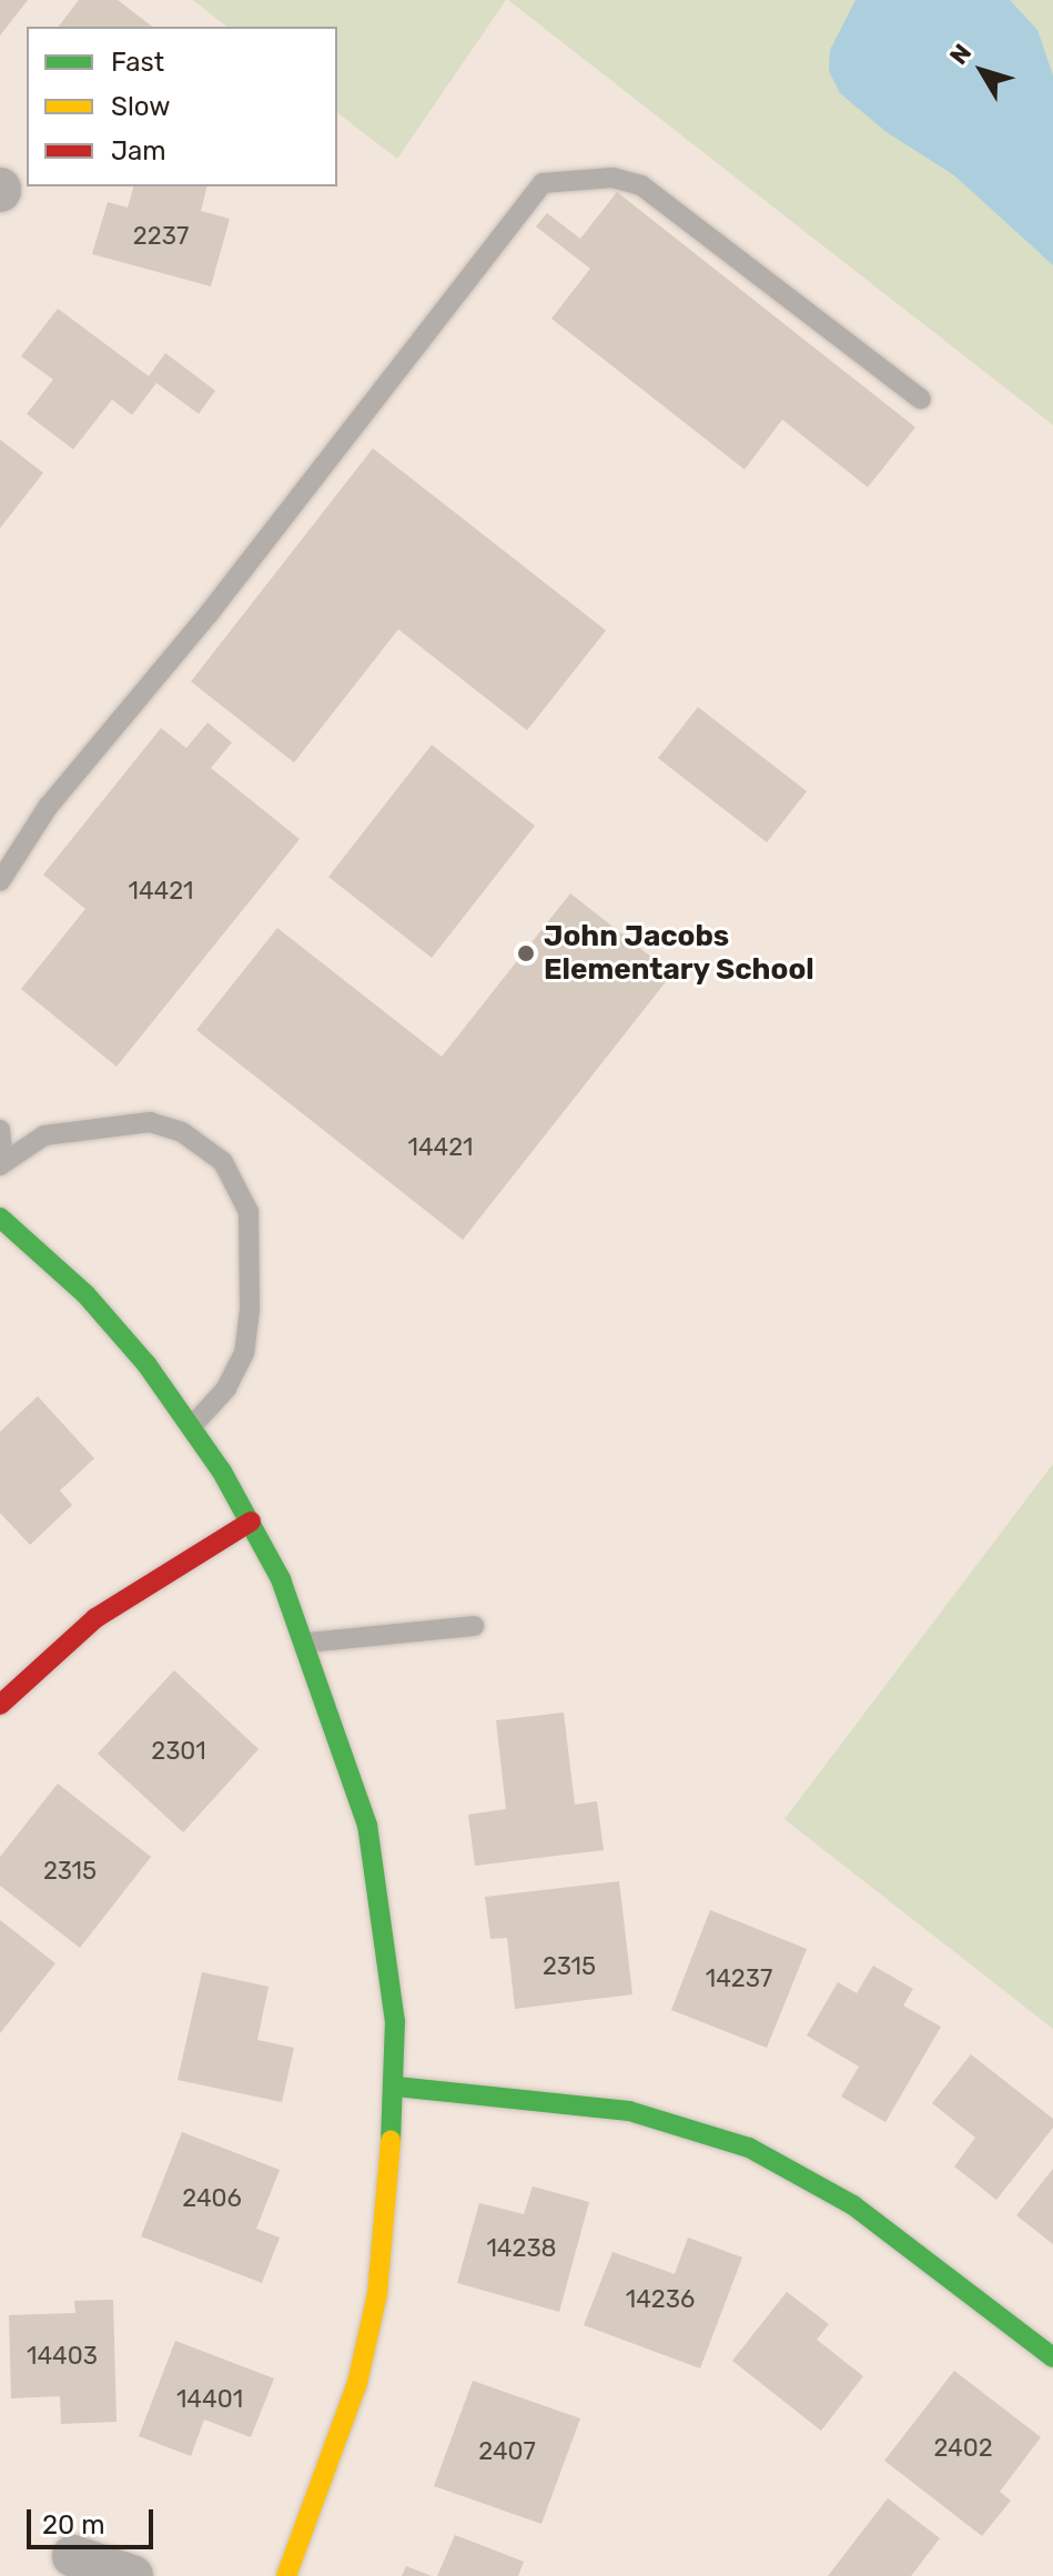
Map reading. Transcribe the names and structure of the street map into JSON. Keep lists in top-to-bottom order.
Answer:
{
  "places": ["John Jacobs Elementary School"],
  "house_numbers": [
    "2237",
    "14421",
    "14421",
    "2301",
    "2315",
    "2315",
    "14237",
    "2406",
    "14238",
    "14236",
    "14403",
    "14401",
    "2402",
    "2407"
  ],
  "legend": ["Fast", "Slow", "Jam"],
  "scale_bar": "20 m",
  "north": "top left"
}
